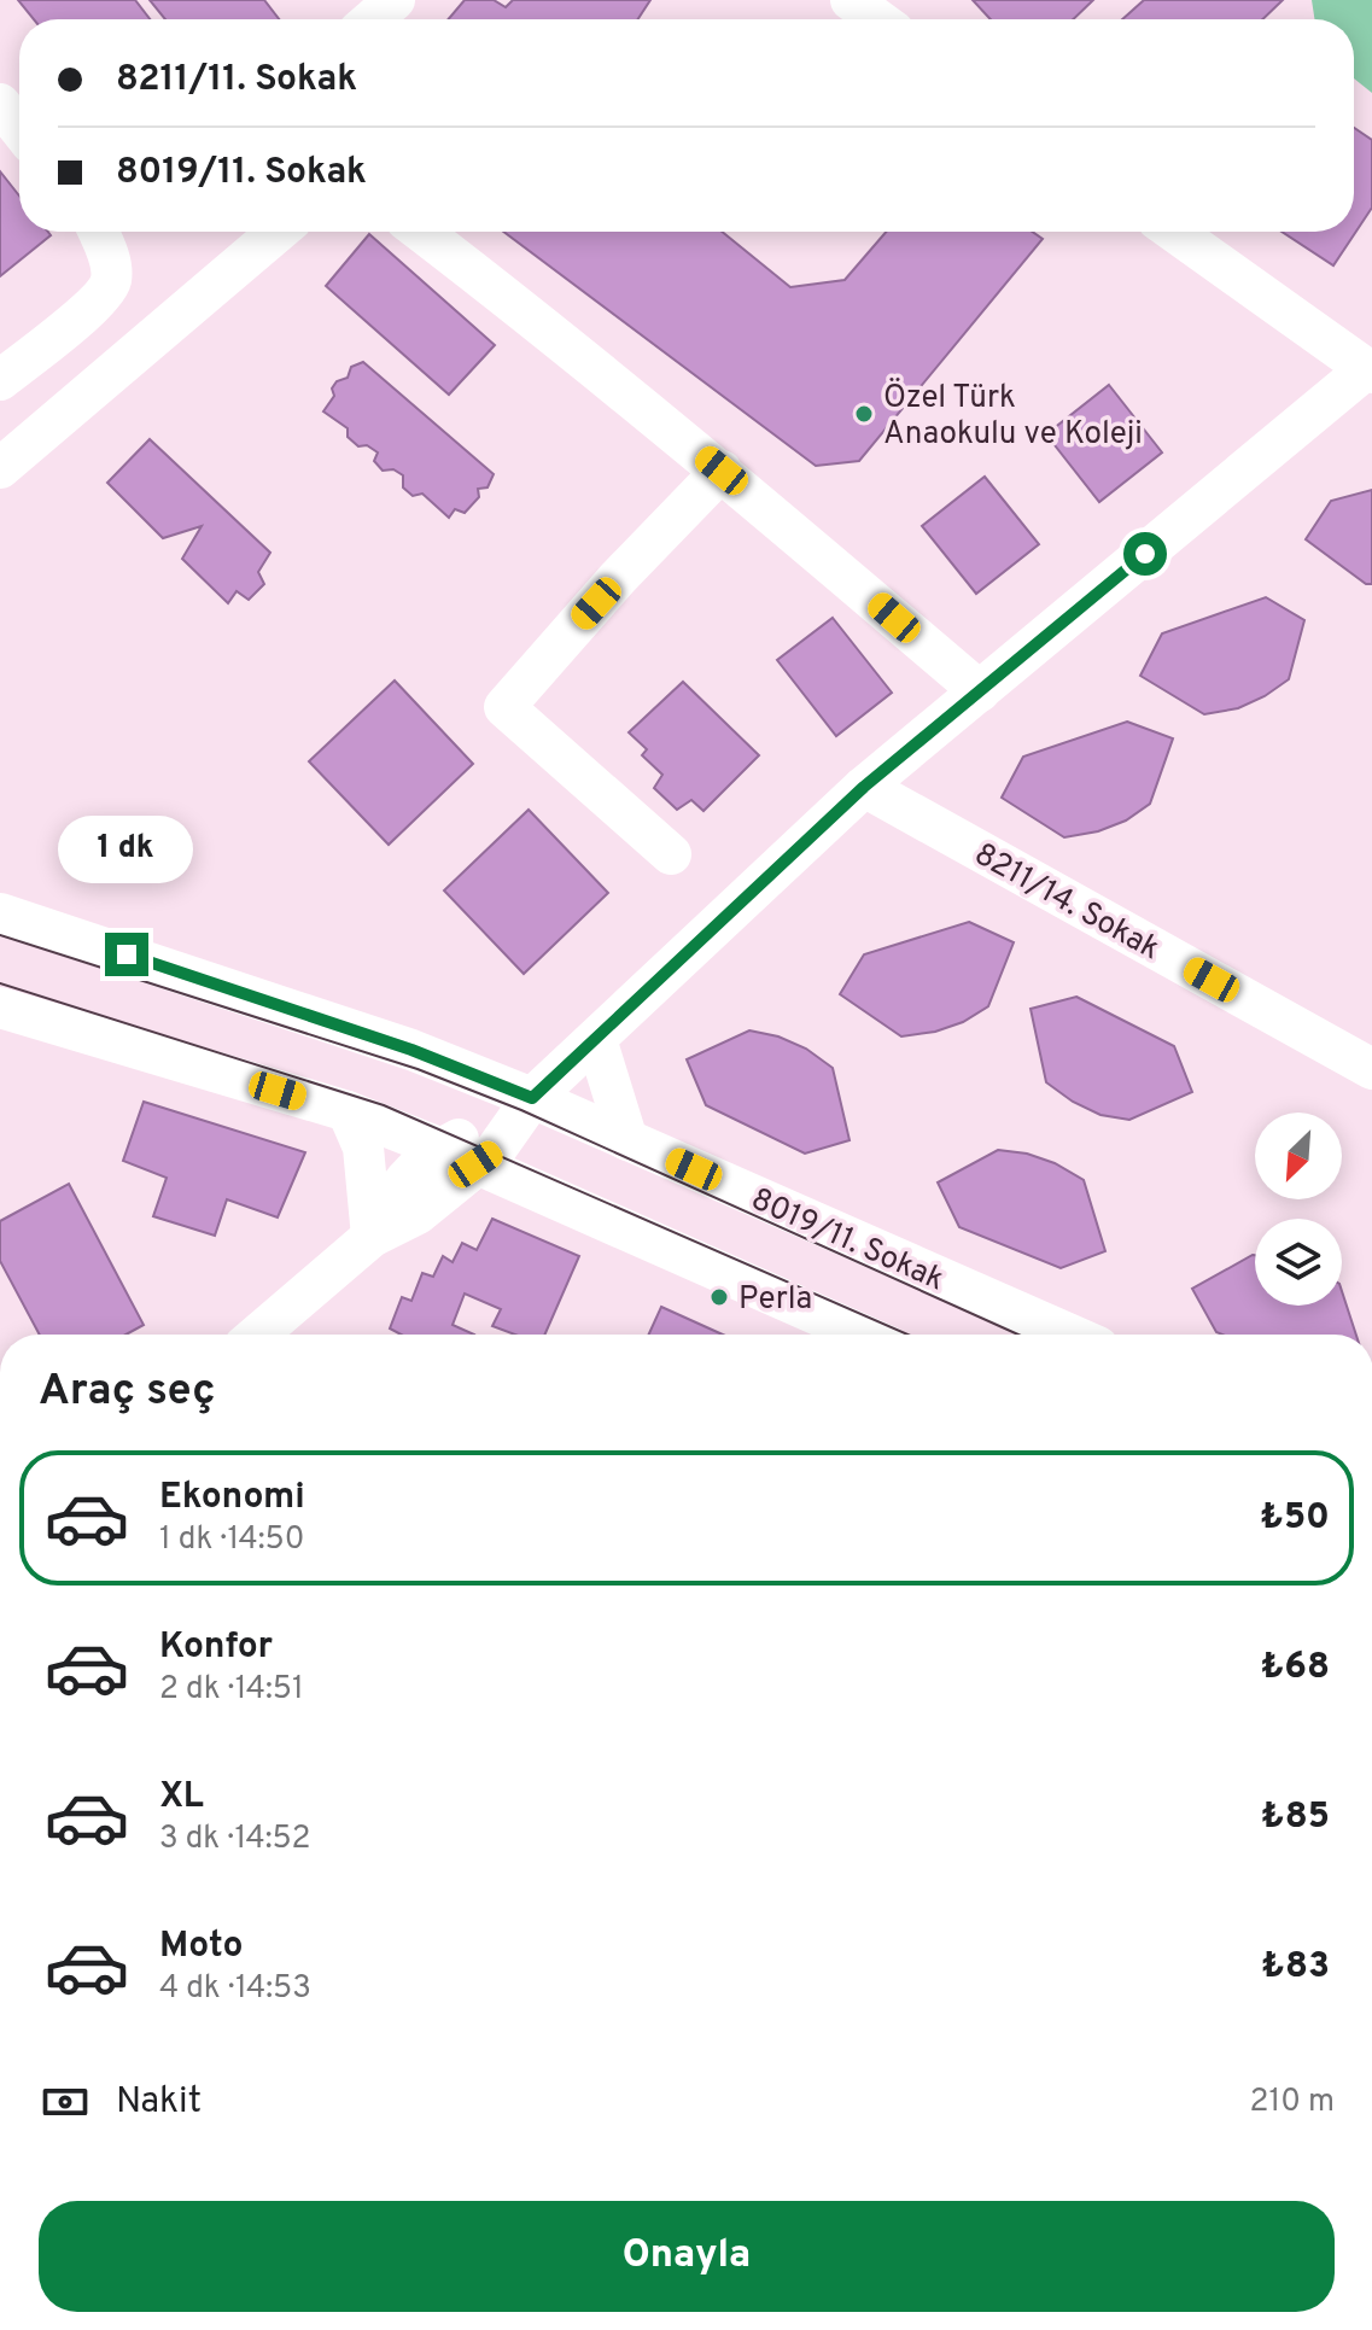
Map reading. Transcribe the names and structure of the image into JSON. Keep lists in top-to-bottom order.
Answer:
{
  "streets": {
    "street": ["8211/14. Sokak", "8019/11. Sokak"]
  },
  "places": ["Özel Türk Anaokulu ve Koleji", "Perla"],
  "north": "bottom left",
  "page": {
    "banner": ["8211/11. Sokak", "8019/11. Sokak"],
    "bubble": "1 dk",
    "heading": "Araç seç",
    "list": [
      {
        "name": "Ekonomi",
        "note": "1 dk · 14:50",
        "value": "₺50"
      },
      {
        "name": "Konfor",
        "note": "2 dk · 14:51",
        "value": "₺68"
      },
      {
        "name": "XL",
        "note": "3 dk · 14:52",
        "value": "₺85"
      },
      {
        "name": "Moto",
        "note": "4 dk · 14:53",
        "value": "₺83"
      }
    ],
    "pay": ["Nakit", "210 m"],
    "buttons": "Onayla"
  }
}
